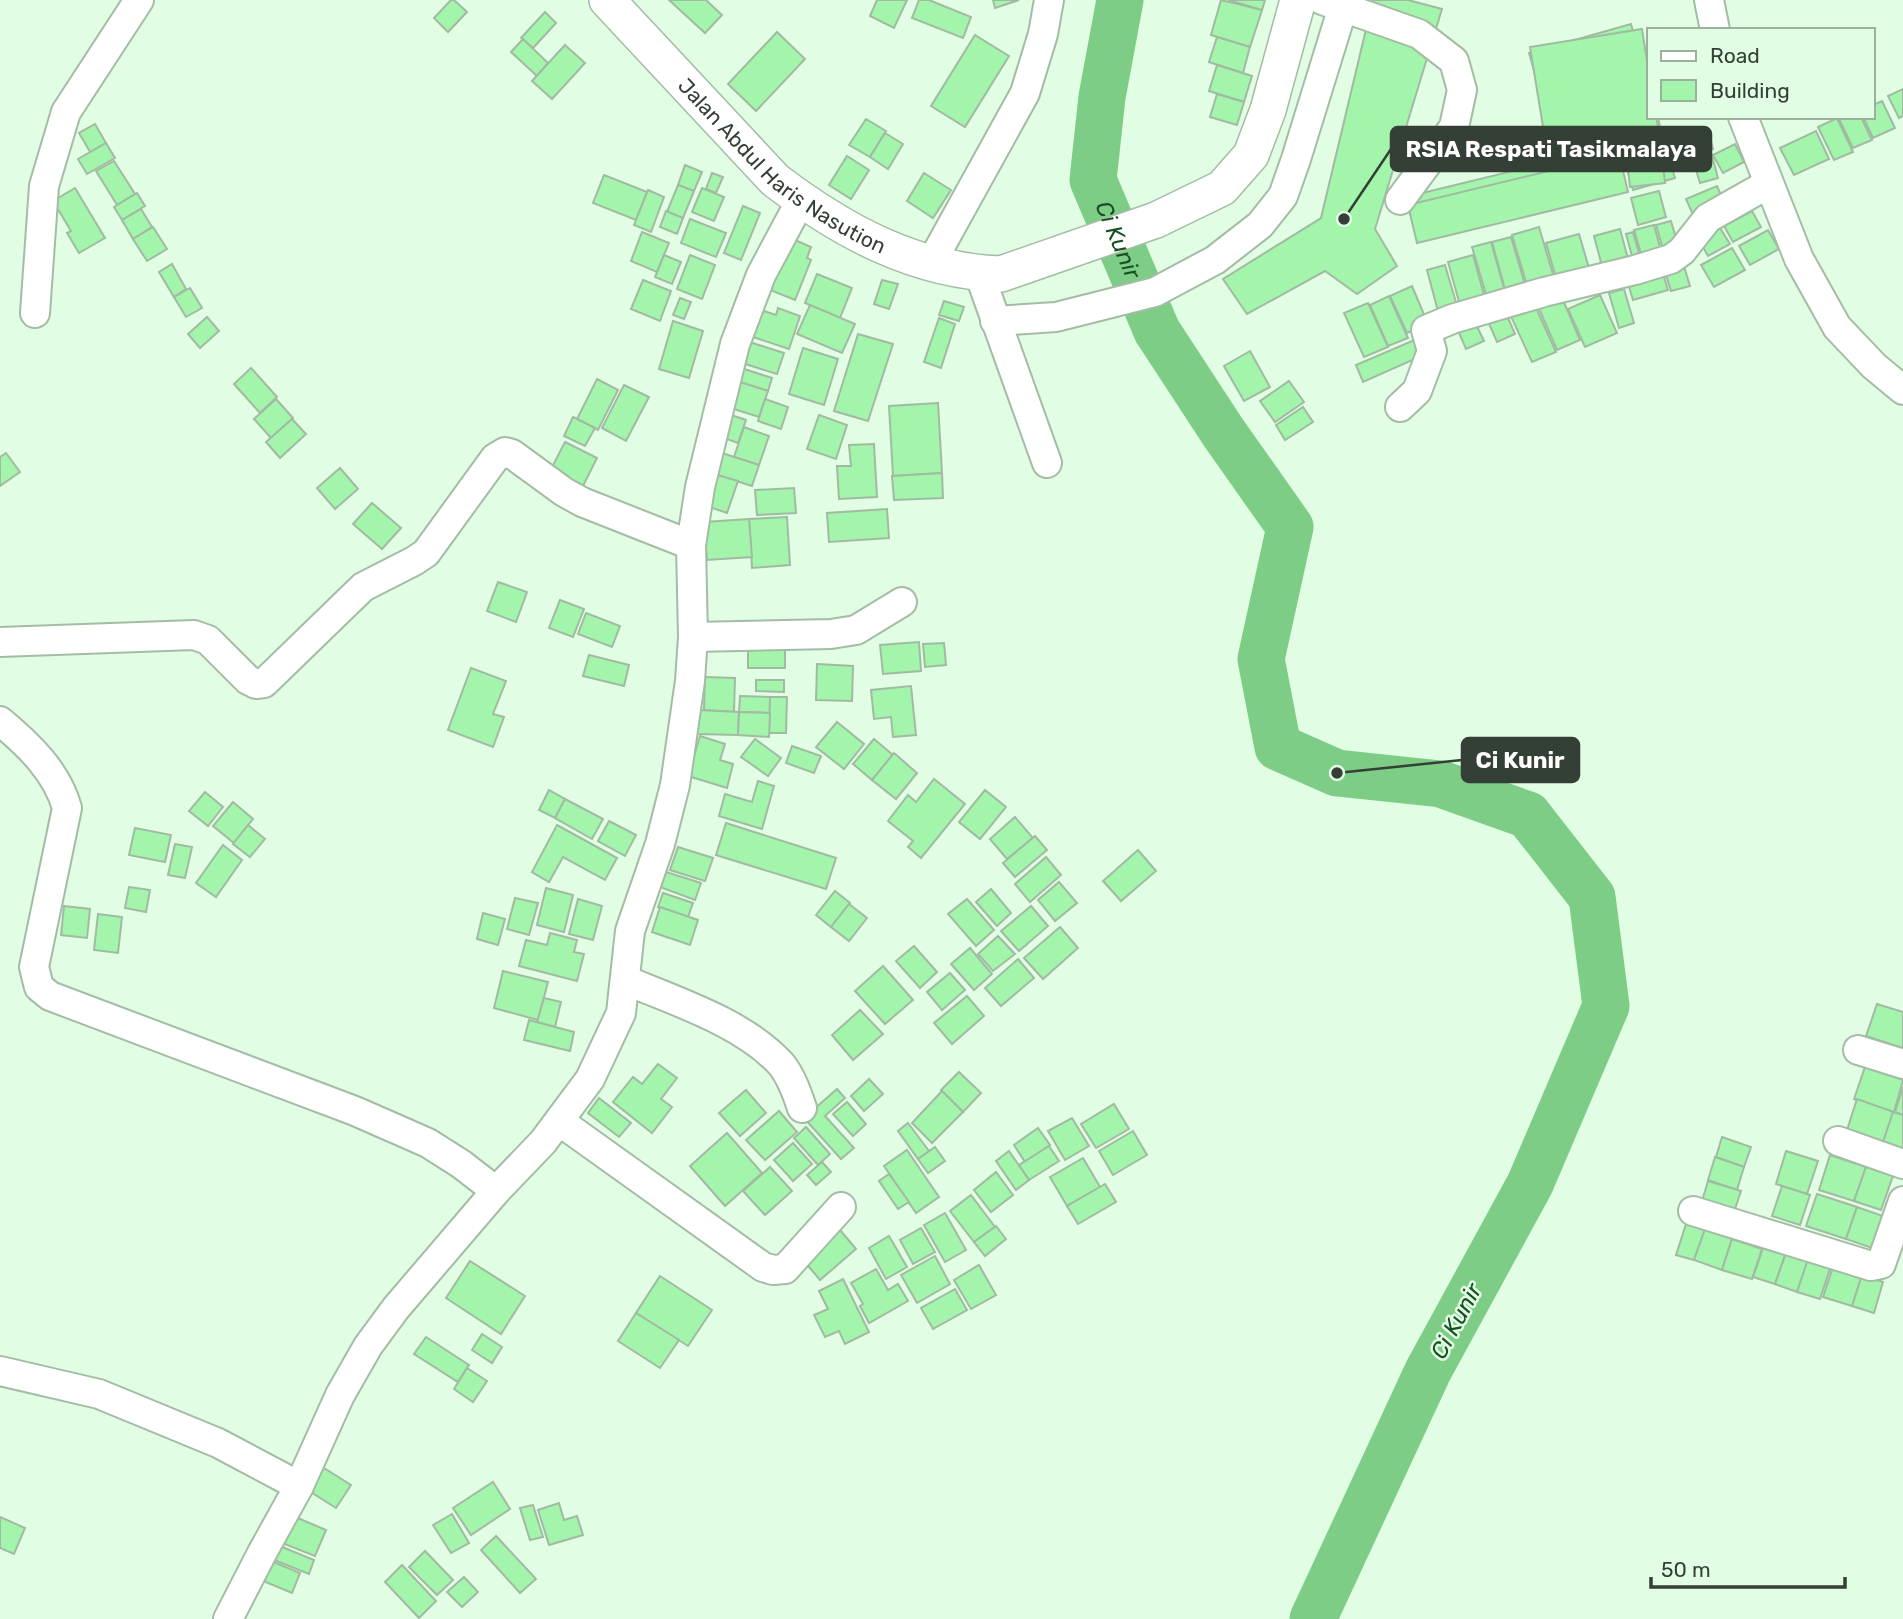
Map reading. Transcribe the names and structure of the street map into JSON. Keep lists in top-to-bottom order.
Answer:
{
  "streets": {
    "main road": ["Jalan Abdul Haris Nasution"]
  },
  "water": ["Ci Kunir"],
  "places": ["RSIA Respati Tasikmalaya", "Ci Kunir"],
  "legend": ["Road", "Building"],
  "scale_bar": "50 m"
}
